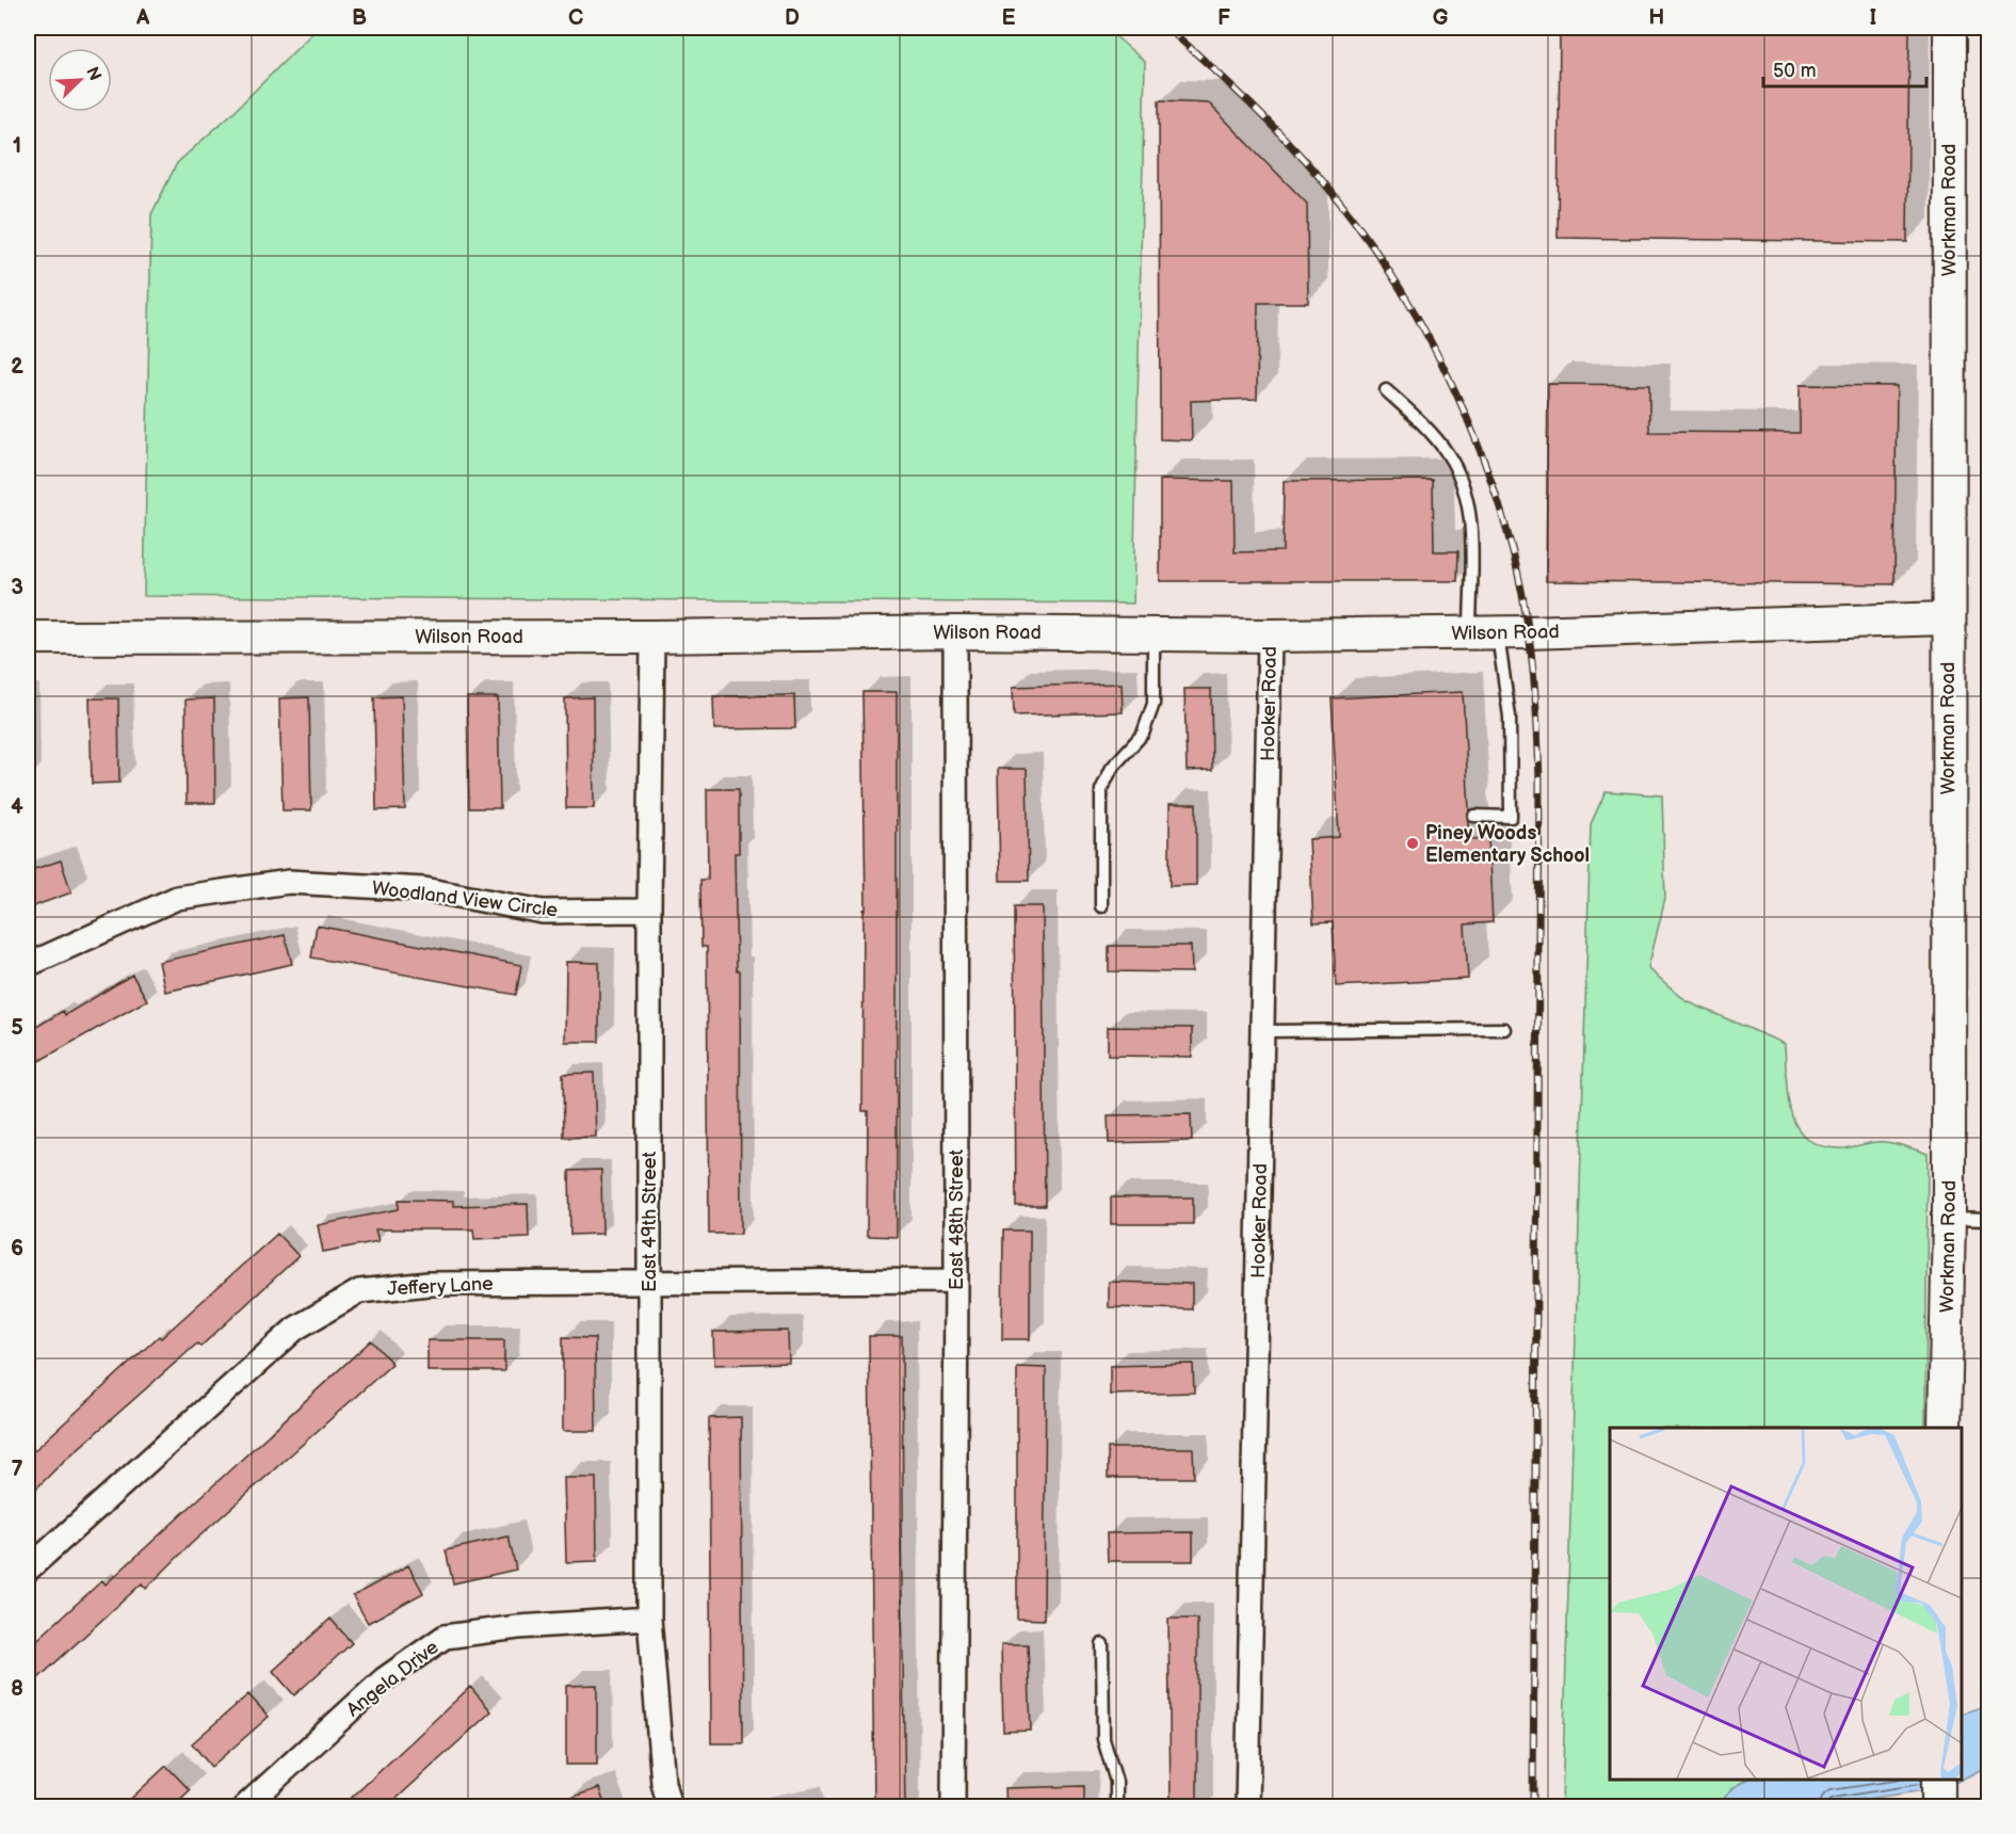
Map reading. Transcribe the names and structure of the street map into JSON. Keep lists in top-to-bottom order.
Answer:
{
  "streets": {
    "street": [
      "Workman Road",
      "Wilson Road",
      "Hooker Road",
      "Woodland View Circle",
      "East 48th Street",
      "East 49th Street",
      "Jeffery Lane",
      "Angela Drive"
    ]
  },
  "crossings": [
    ["Workman Road", "Wilson Road"],
    ["Wilson Road", "Hooker Road"],
    ["Wilson Road", "East 48th Street"],
    ["Wilson Road", "East 49th Street"],
    ["Woodland View Circle", "East 49th Street"],
    ["East 48th Street", "Jeffery Lane"],
    ["East 49th Street", "Jeffery Lane"],
    ["East 49th Street", "Angela Drive"]
  ],
  "places": ["Piney Woods Elementary School"],
  "scale_bar": "50 m",
  "north": "top right",
  "grid": {
    "columns": [
      "A",
      "B",
      "C",
      "D",
      "E",
      "F",
      "G",
      "H",
      "I"
    ],
    "rows": [
      "1",
      "2",
      "3",
      "4",
      "5",
      "6",
      "7",
      "8"
    ]
  }
}
